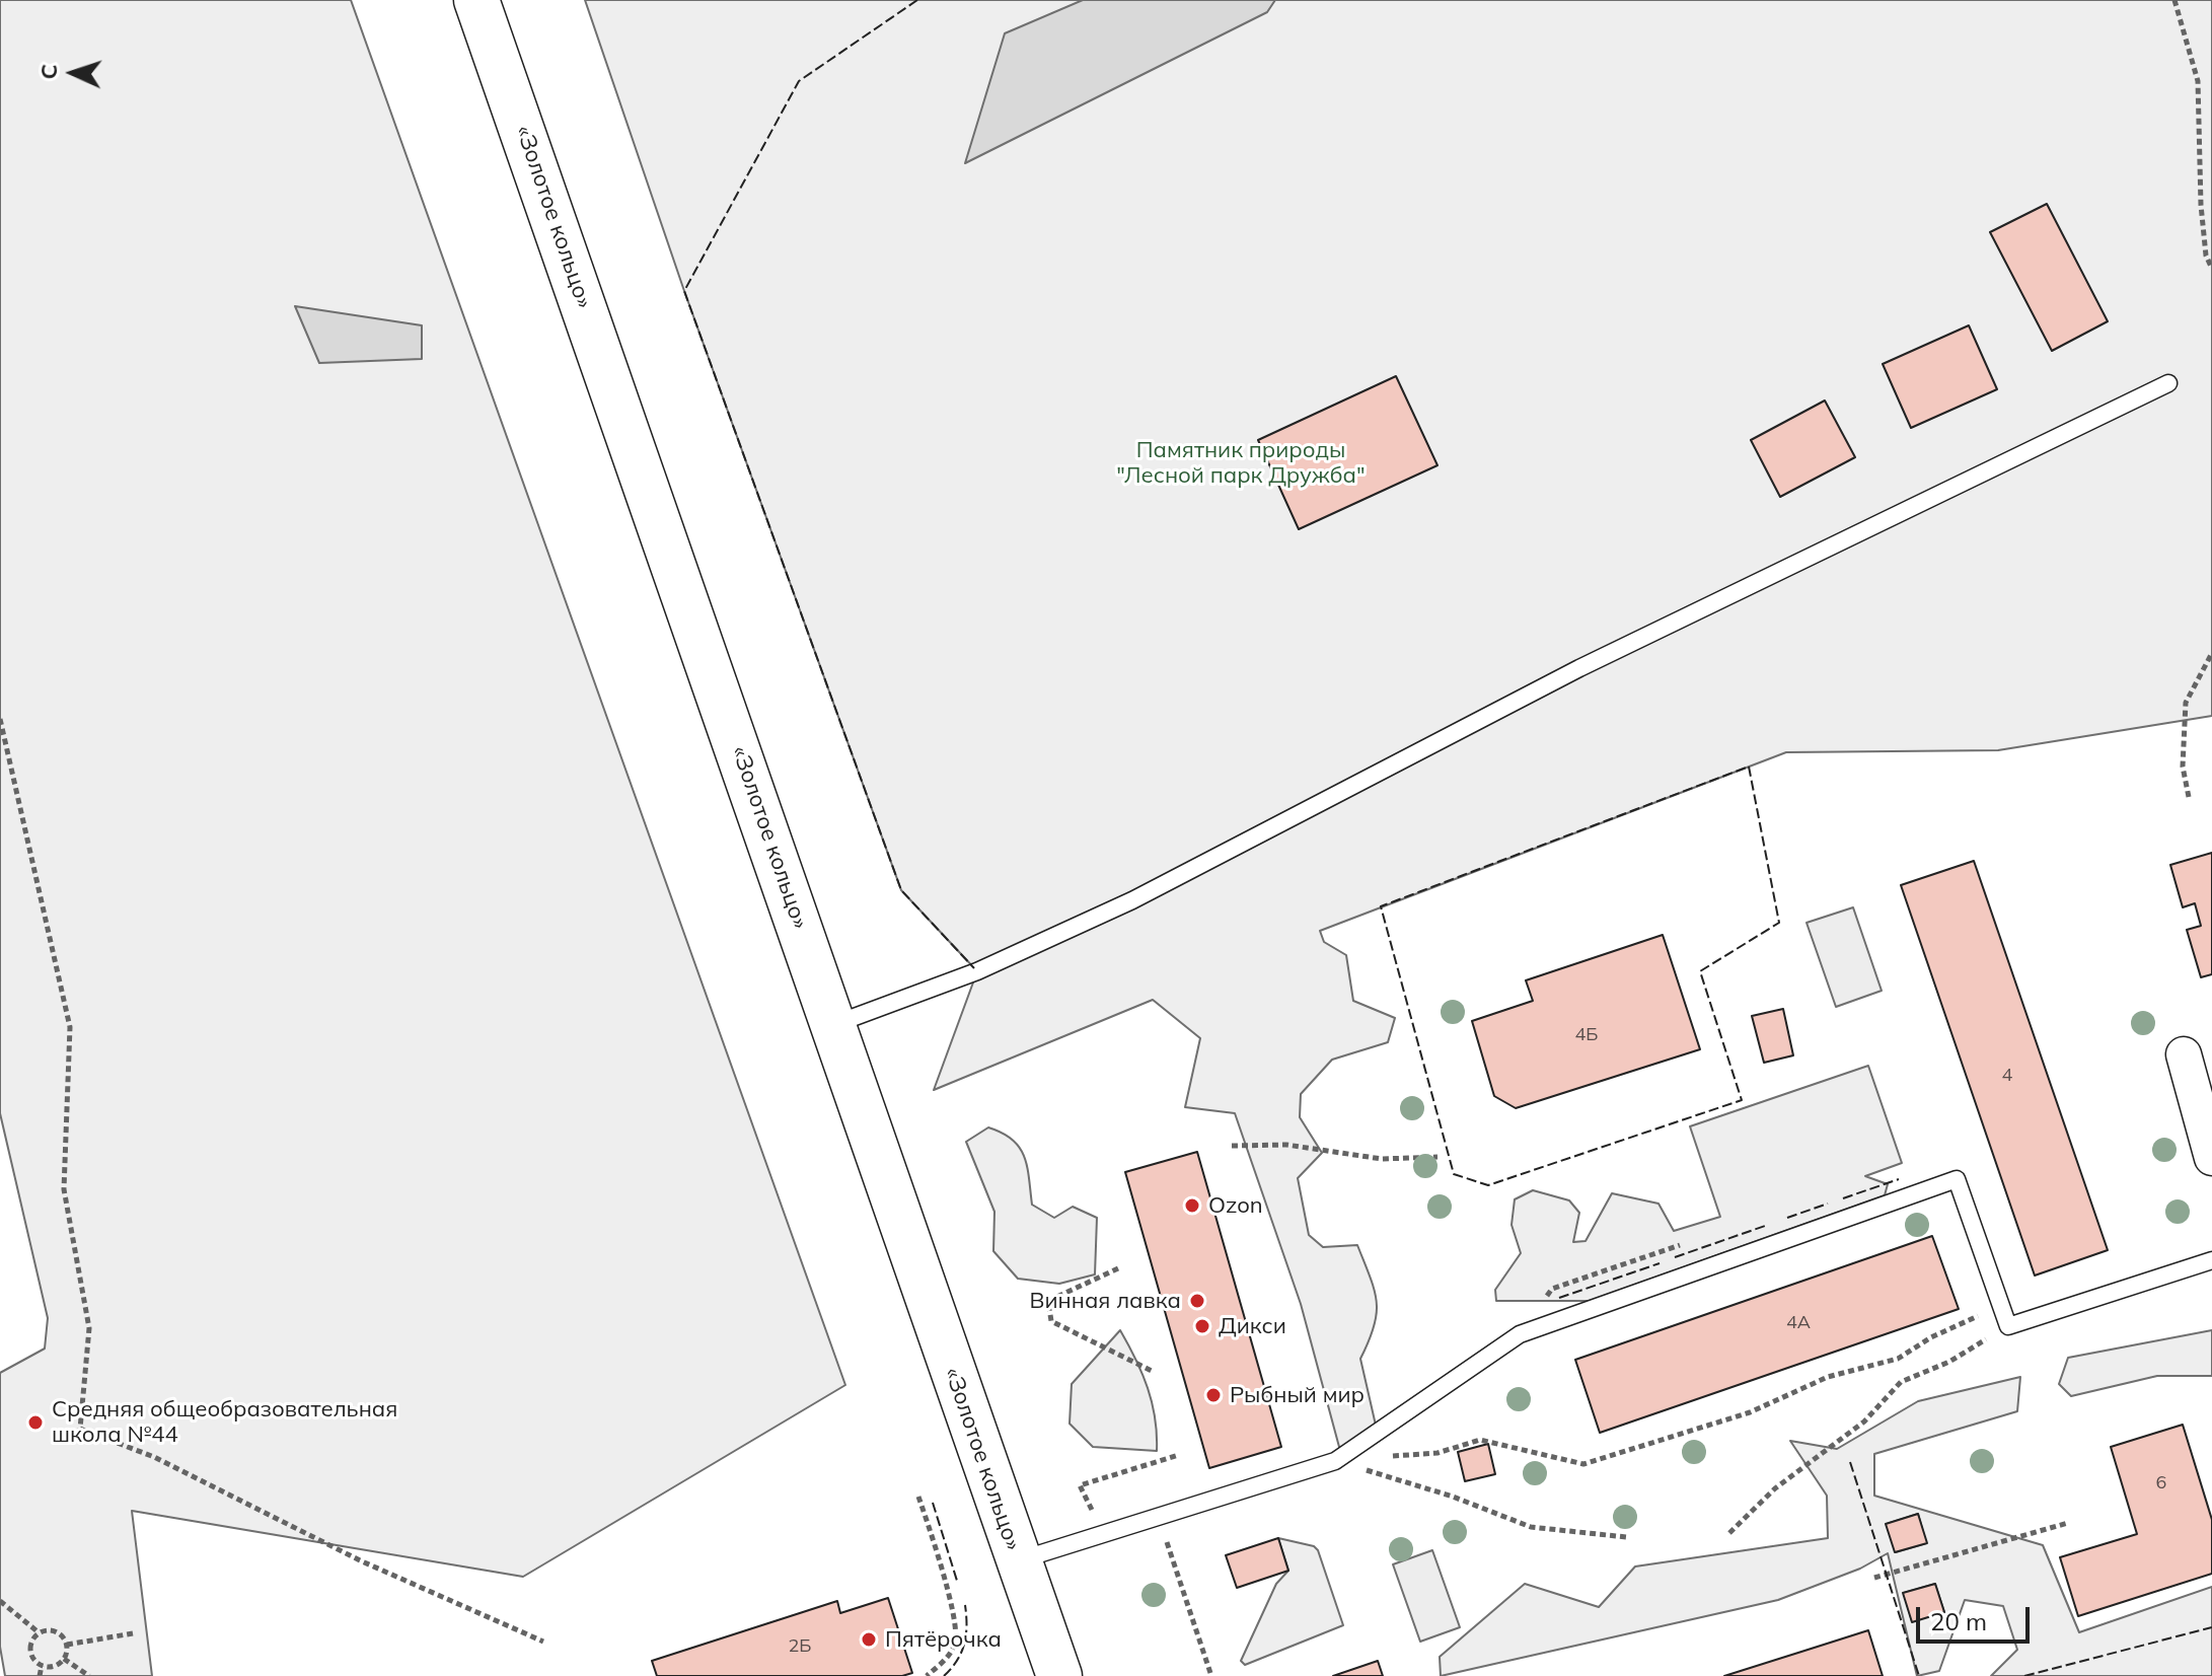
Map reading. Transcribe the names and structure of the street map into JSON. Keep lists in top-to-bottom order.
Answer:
{
  "streets": {
    "highway": ["«Золотое кольцо»"]
  },
  "parks": ["Памятник природы \"Лесной парк Дружба\""],
  "places": [
    "Ozon",
    "Винная лавка",
    "Дикси",
    "Рыбный мир",
    "Средняя общеобразовательная школа №44",
    "Пятёрочка"
  ],
  "house_numbers": [
    "4Б",
    "4",
    "4А",
    "6",
    "2Б"
  ],
  "scale_bar": "20 m",
  "north": "left"
}
